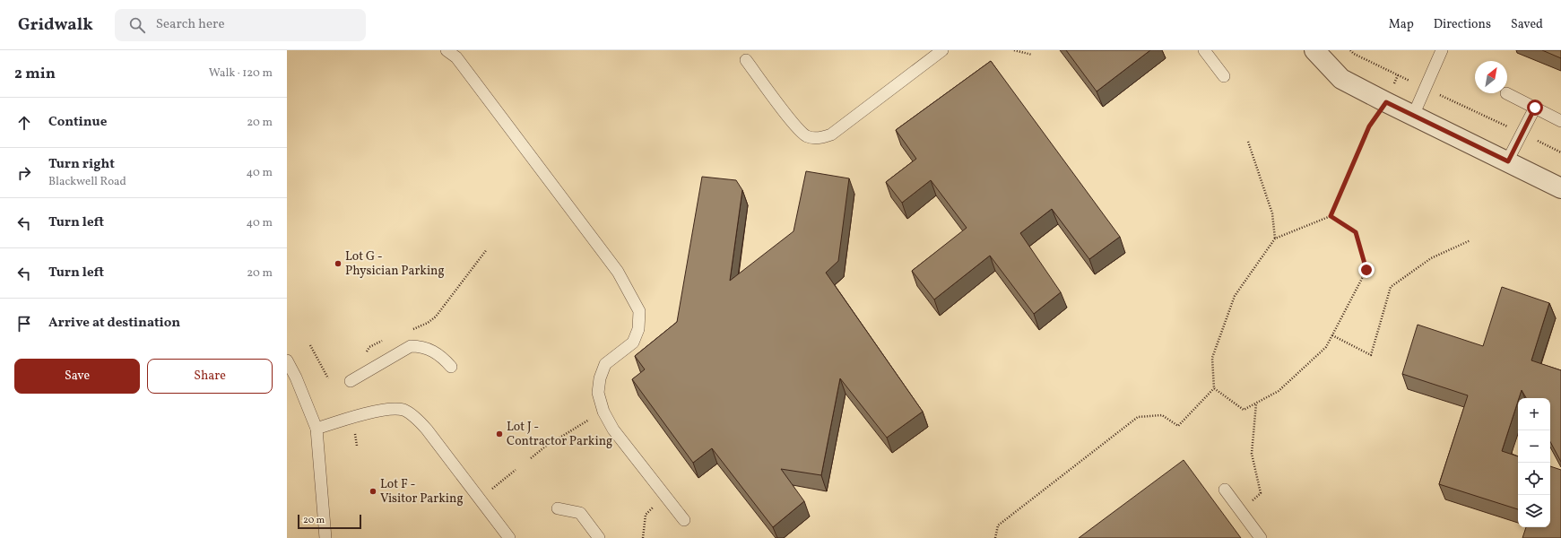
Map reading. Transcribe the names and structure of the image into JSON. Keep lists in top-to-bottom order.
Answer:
{
  "places": ["Lot G - Physician Parking", "Lot J - Contractor Parking", "Lot F - Visitor Parking"],
  "scale_bar": "20 m",
  "north": "top right",
  "page": {
    "header": "Gridwalk",
    "search": "Search here",
    "nav": ["Map", "Directions", "Saved"],
    "heading": ["2 min", "Walk · 120 m"],
    "list": [
      ["Continue", "20 m"],
      ["Turn right", "Blackwell Road", "40 m"],
      ["Turn left", "40 m"],
      ["Turn left", "20 m"],
      "Arrive at destination"
    ],
    "buttons": ["Save", "Share"],
    "map_buttons": ["+", "−"],
    "scale": "20 m"
  }
}
